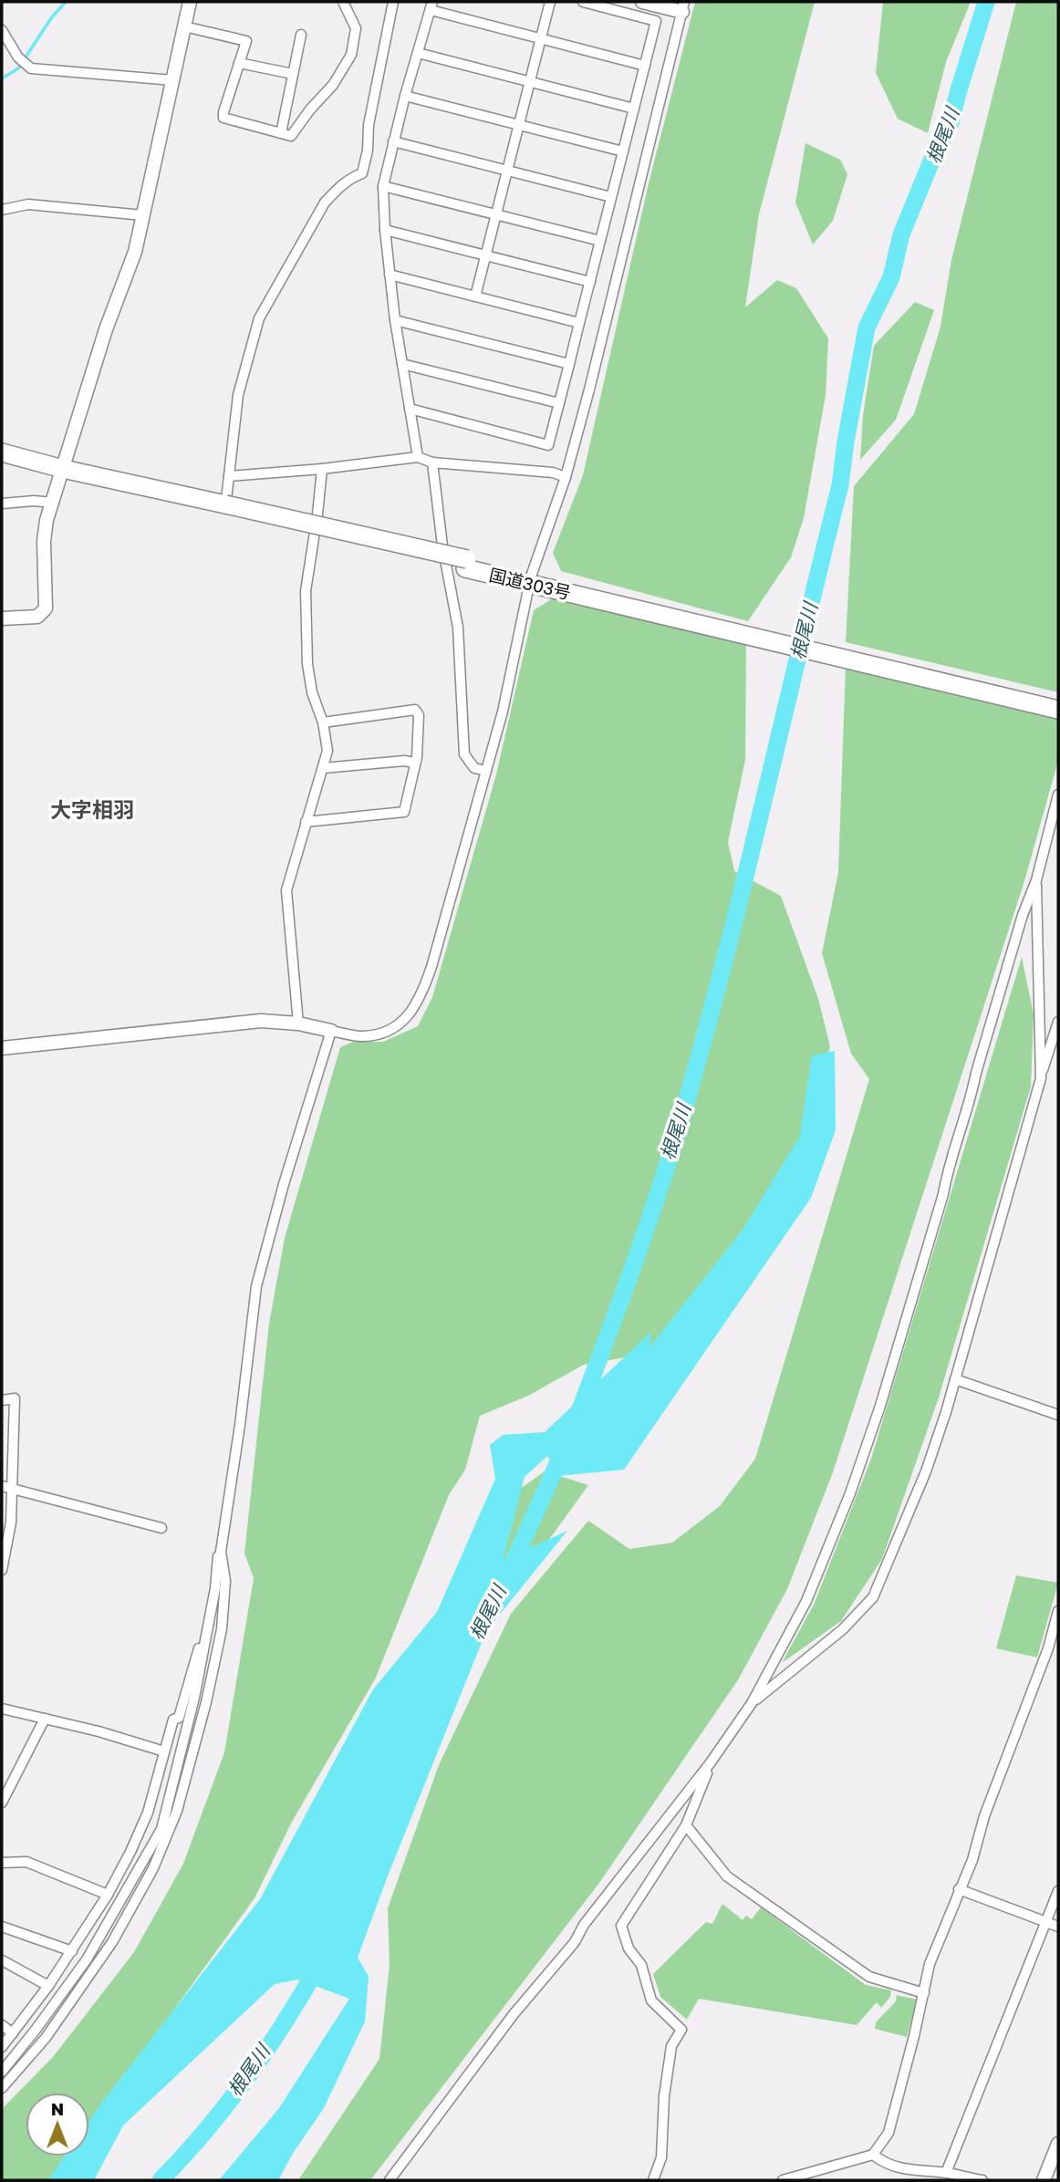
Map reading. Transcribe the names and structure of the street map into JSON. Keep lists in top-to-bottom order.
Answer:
{
  "streets": {
    "highway": ["国道303号"]
  },
  "districts": ["大字相羽"],
  "water": ["根尾川"],
  "north": "top"
}
